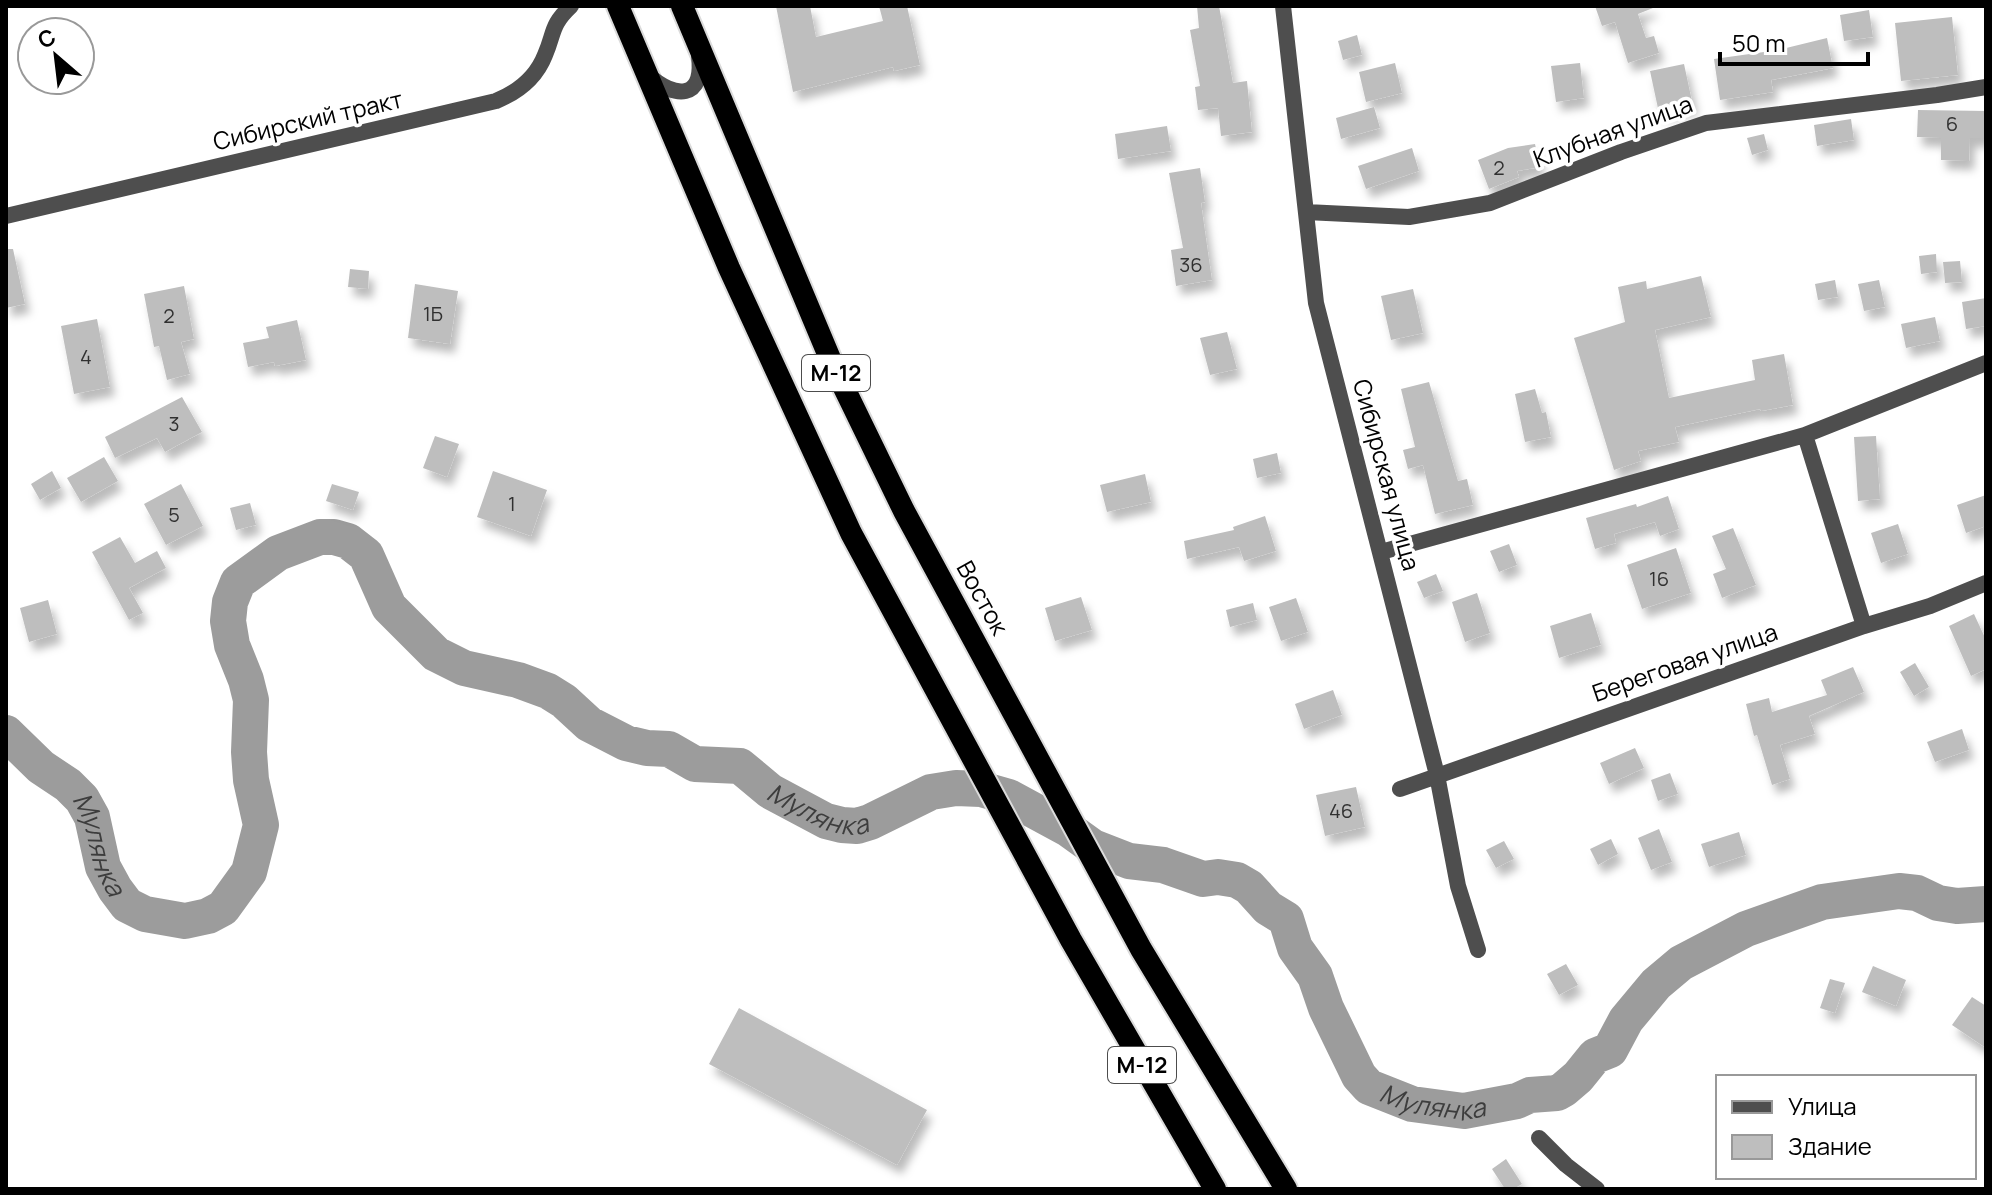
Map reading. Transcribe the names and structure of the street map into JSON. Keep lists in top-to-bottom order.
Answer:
{
  "streets": {
    "highway": ["М-12", "Восток"],
    "street": [
      "Сибирский тракт",
      "Клубная улица",
      "Сибирская улица",
      "Береговая улица"
    ]
  },
  "crossings": [
    ["Клубная улица", "Сибирская улица"],
    ["Сибирская улица", "Береговая улица"]
  ],
  "water": ["Мулянка"],
  "house_numbers": [
    "6",
    "2",
    "36",
    "1Б",
    "2",
    "4",
    "3",
    "1",
    "5",
    "16",
    "46"
  ],
  "legend": ["Улица", "Здание"],
  "scale_bar": "50 m",
  "north": "top left"
}
